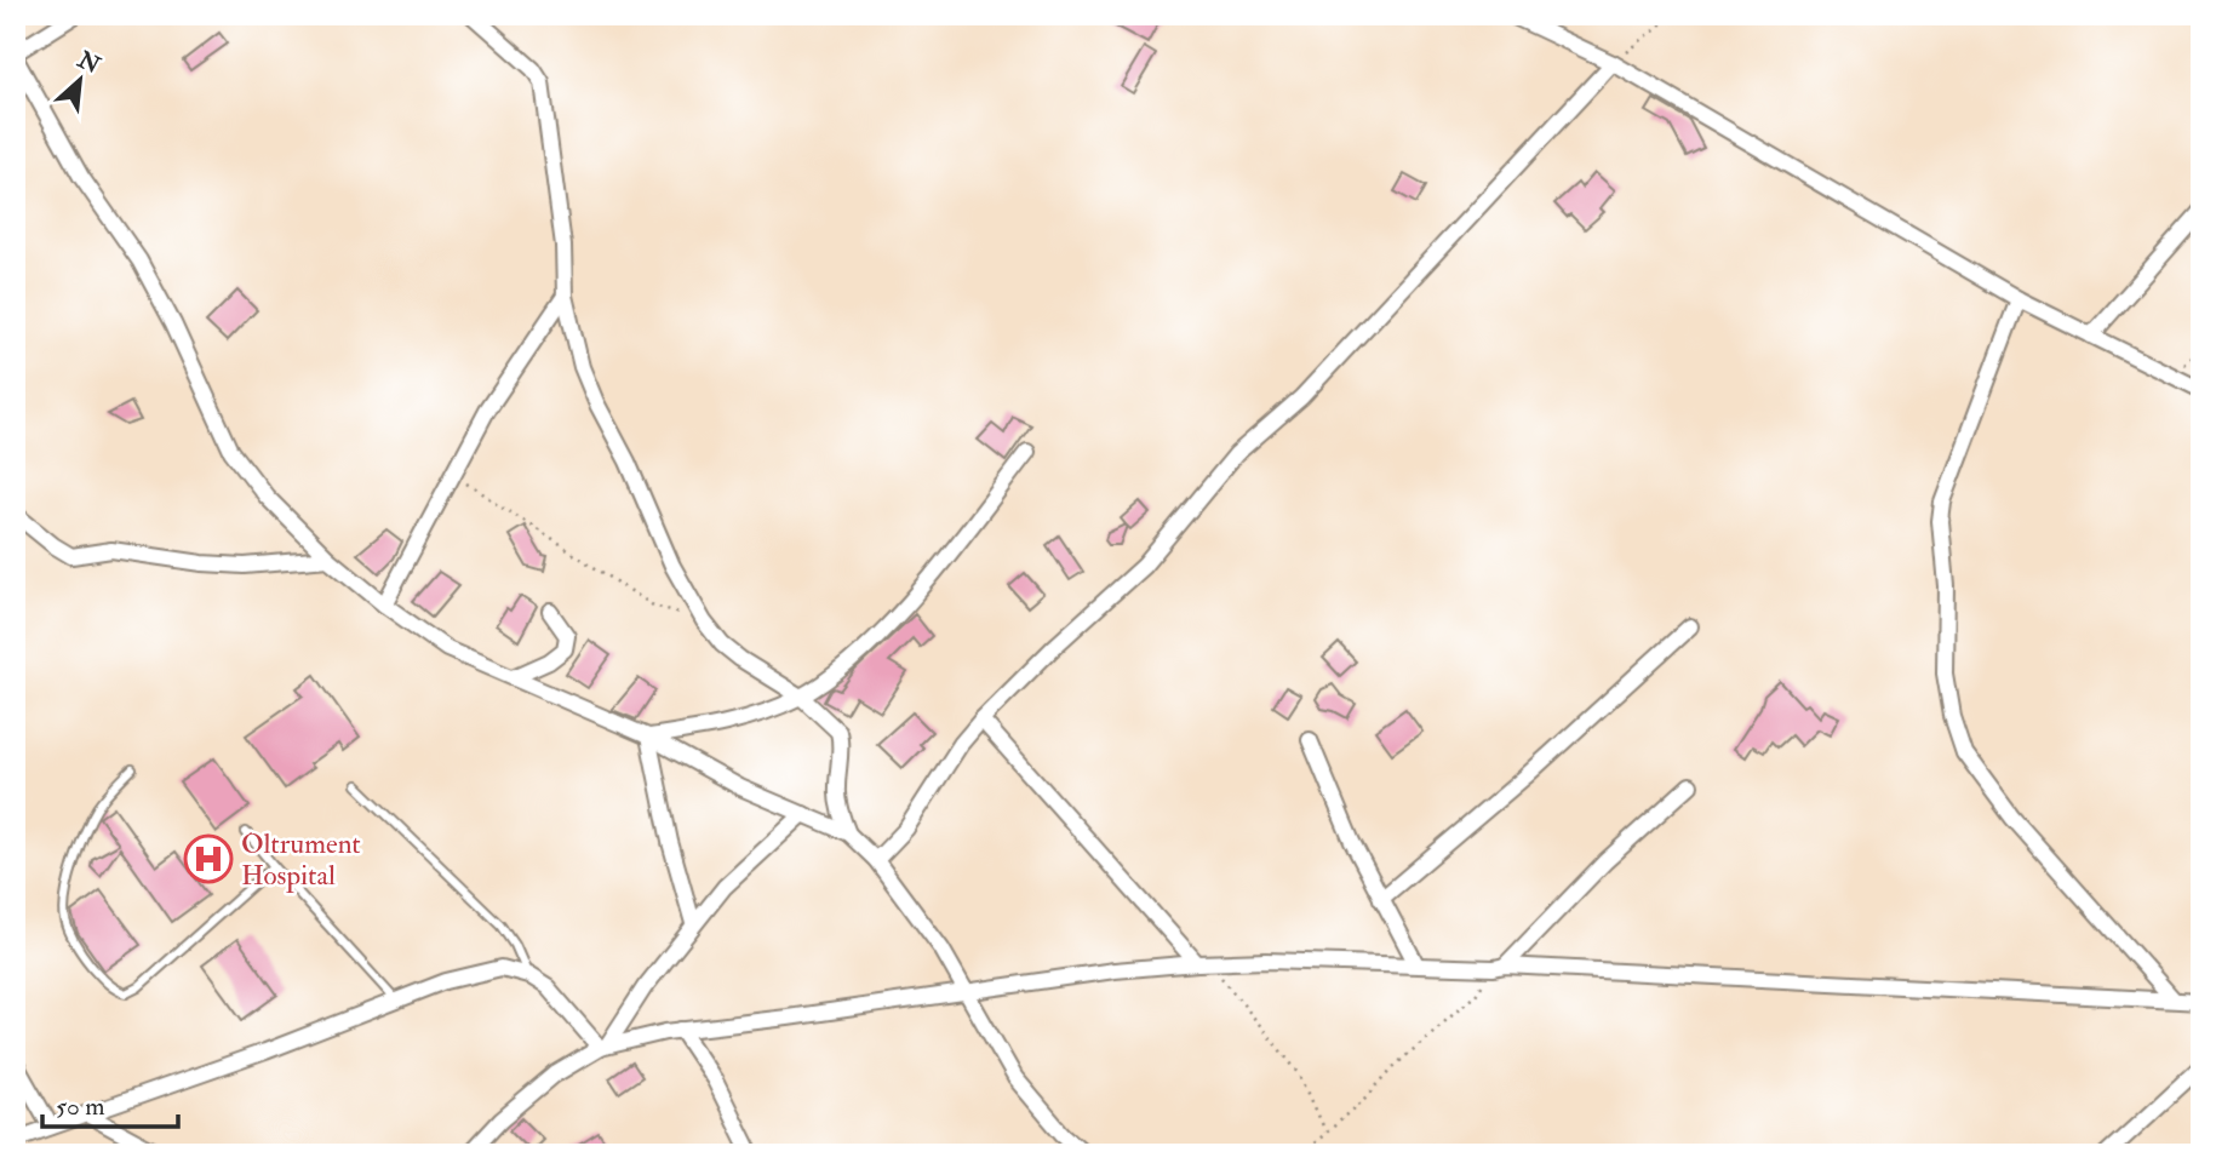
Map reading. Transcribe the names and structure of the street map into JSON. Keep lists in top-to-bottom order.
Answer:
{
  "places": {
    "hospital": ["Oltrument Hospital"]
  },
  "scale_bar": "50 m",
  "north": "top right"
}
